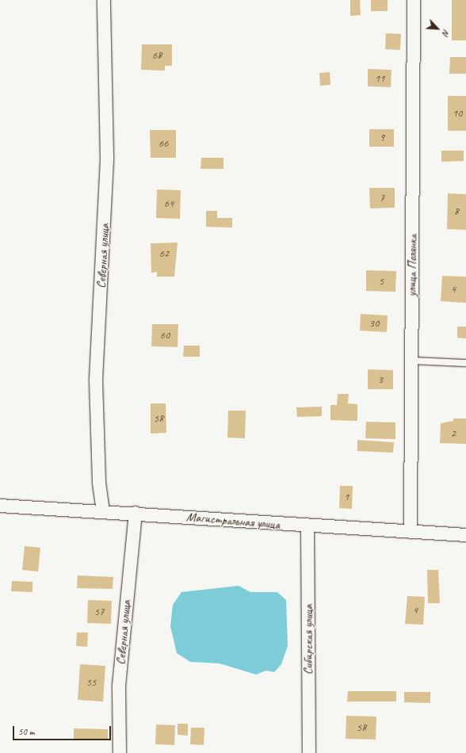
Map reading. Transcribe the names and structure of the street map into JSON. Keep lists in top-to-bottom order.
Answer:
{
  "streets": {
    "street": [
      "Северная улица",
      "улица Полянка",
      "Магистральная улица",
      "Сибирская улица"
    ]
  },
  "crossings": [
    ["Северная улица", "Магистральная улица"],
    ["улица Полянка", "Магистральная улица"],
    ["Магистральная улица", "Сибирская улица"]
  ],
  "house_numbers": [
    "68",
    "11",
    "10",
    "9",
    "66",
    "7",
    "64",
    "8",
    "62",
    "5",
    "4",
    "30",
    "60",
    "3",
    "58",
    "2",
    "1",
    "4",
    "57",
    "55",
    "58"
  ],
  "scale_bar": "50 m",
  "north": "bottom right"
}
